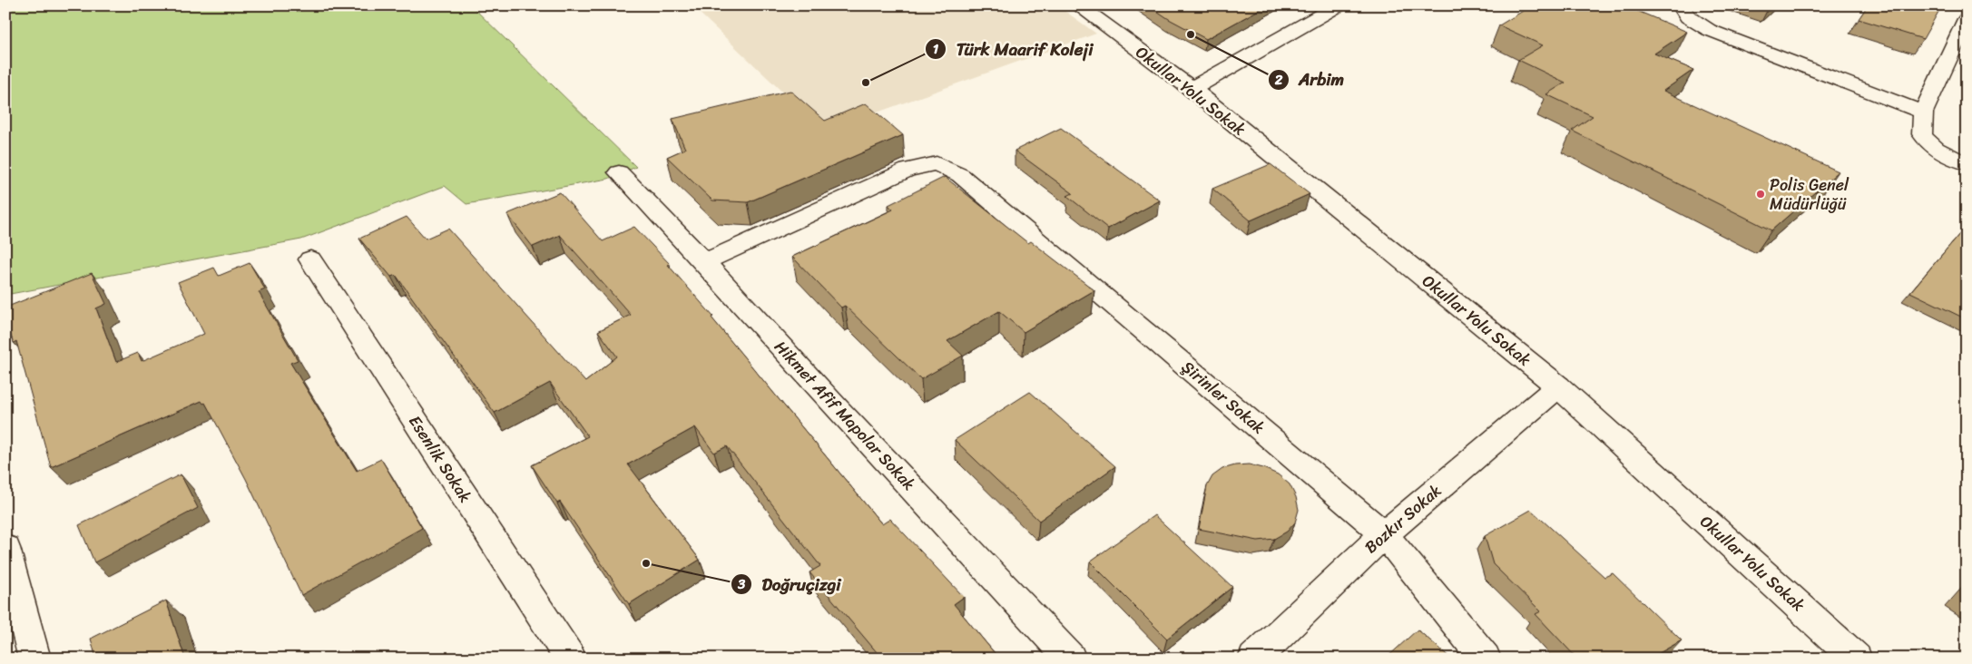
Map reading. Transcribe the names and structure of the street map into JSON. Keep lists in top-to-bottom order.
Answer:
{
  "streets": {
    "street": [
      "Okullar Yolu Sokak",
      "Şirinler Sokak",
      "Hikmet Afif Mapolar Sokak",
      "Esenlik Sokak",
      "Bozkır Sokak"
    ]
  },
  "crossings": [
    ["Okullar Yolu Sokak", "Bozkır Sokak"],
    ["Şirinler Sokak", "Hikmet Afif Mapolar Sokak"],
    ["Şirinler Sokak", "Bozkır Sokak"]
  ],
  "places": [
    "Arbim",
    "Türk Maarif Koleji",
    "Polis Genel Müdürlüğü",
    "Doğruçizgi"
  ]
}
